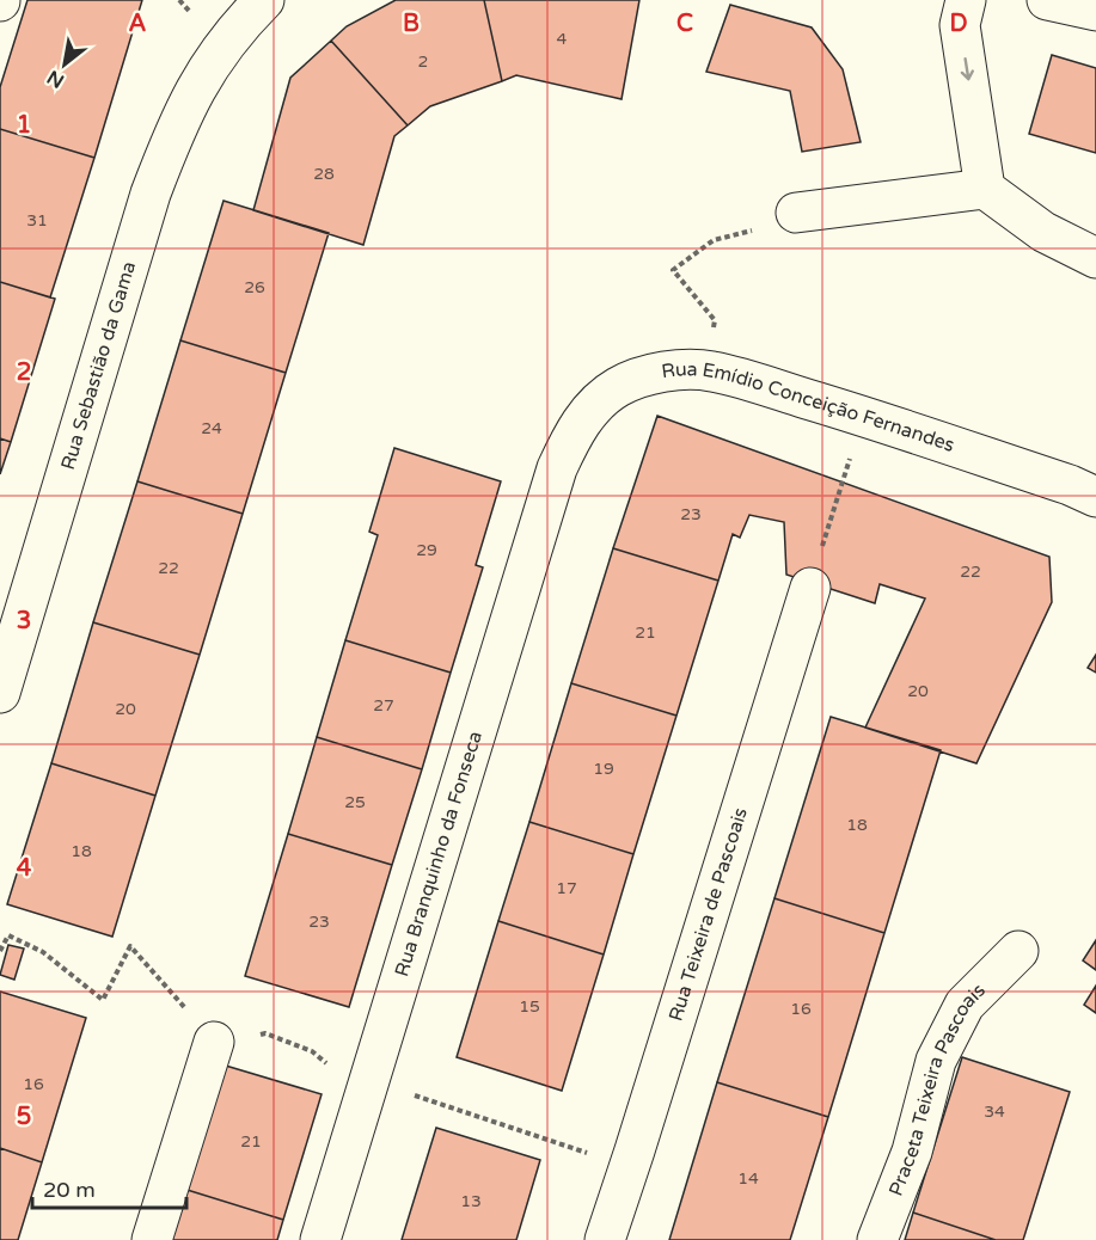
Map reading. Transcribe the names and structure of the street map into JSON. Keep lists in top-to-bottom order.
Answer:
{
  "streets": {
    "street": [
      "Rua Sebastião da Gama",
      "Rua Emídio Conceição Fernandes",
      "Rua Branquinho da Fonseca",
      "Rua Teixeira de Pascoais",
      "Praceta Teixeira Pascoais"
    ]
  },
  "crossings": [
    ["Rua Emídio Conceição Fernandes", "Rua Branquinho da Fonseca"]
  ],
  "house_numbers": [
    "4",
    "2",
    "28",
    "31",
    "26",
    "24",
    "23",
    "29",
    "22",
    "22",
    "21",
    "20",
    "27",
    "20",
    "19",
    "25",
    "18",
    "18",
    "17",
    "23",
    "15",
    "16",
    "16",
    "34",
    "21",
    "14",
    "13"
  ],
  "scale_bar": "20 m",
  "north": "bottom left",
  "grid": {
    "columns": [
      "A",
      "B",
      "C",
      "D"
    ],
    "rows": [
      "1",
      "2",
      "3",
      "4",
      "5"
    ]
  }
}
